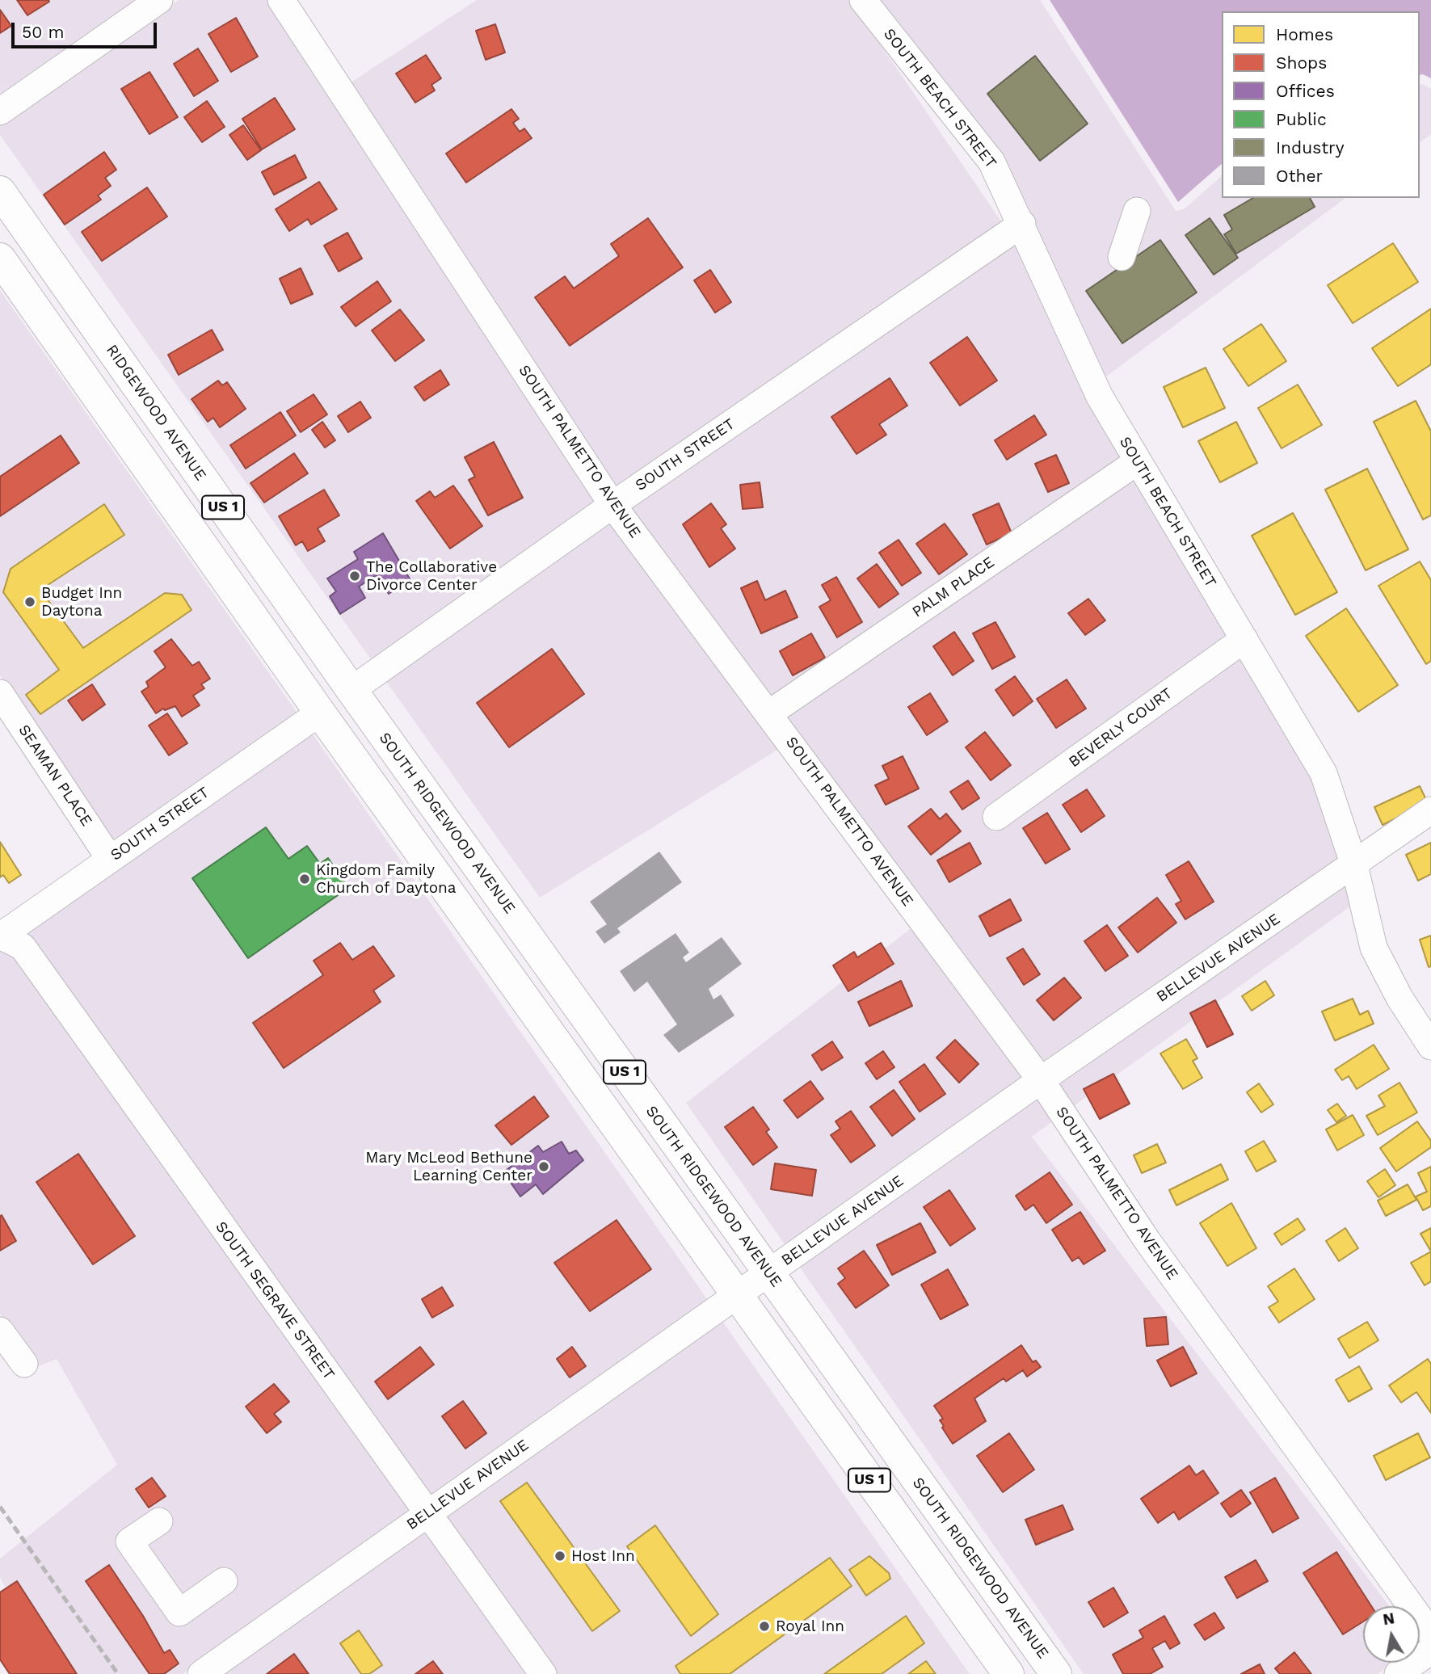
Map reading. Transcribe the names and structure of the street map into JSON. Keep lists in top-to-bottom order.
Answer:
{
  "streets": {
    "main road": ["RIDGEWOOD AVENUE", "US 1", "SOUTH RIDGEWOOD AVENUE"],
    "street": [
      "SOUTH BEACH STREET",
      "SOUTH PALMETTO AVENUE",
      "SOUTH STREET",
      "PALM PLACE",
      "BEVERLY COURT",
      "SEAMAN PLACE",
      "BELLEVUE AVENUE",
      "SOUTH SEGRAVE STREET"
    ]
  },
  "crossings": [
    ["SOUTH BEACH STREET", "SOUTH STREET"],
    ["SOUTH BEACH STREET", "PALM PLACE"],
    ["SOUTH BEACH STREET", "BEVERLY COURT"],
    ["SOUTH BEACH STREET", "BELLEVUE AVENUE"],
    ["RIDGEWOOD AVENUE", "SOUTH STREET"],
    ["RIDGEWOOD AVENUE", "SOUTH RIDGEWOOD AVENUE"],
    ["SOUTH PALMETTO AVENUE", "SOUTH STREET"],
    ["SOUTH PALMETTO AVENUE", "PALM PLACE"],
    ["SOUTH PALMETTO AVENUE", "BELLEVUE AVENUE"],
    ["SOUTH STREET", "US 1"],
    ["SOUTH STREET", "SEAMAN PLACE"],
    ["SOUTH STREET", "SOUTH RIDGEWOOD AVENUE"],
    ["SOUTH STREET", "SOUTH SEGRAVE STREET"],
    ["US 1", "BELLEVUE AVENUE"],
    ["SOUTH RIDGEWOOD AVENUE", "BELLEVUE AVENUE"],
    ["BELLEVUE AVENUE", "SOUTH SEGRAVE STREET"]
  ],
  "places": [
    "The Collaborative Divorce Center",
    "Budget Inn Daytona",
    "Kingdom Family Church of Daytona",
    "Mary McLeod Bethune Learning Center",
    "Host Inn",
    "Royal Inn"
  ],
  "legend": [
    "Homes",
    "Shops",
    "Offices",
    "Public",
    "Industry",
    "Other"
  ],
  "scale_bar": "50 m",
  "north": "top"
}
